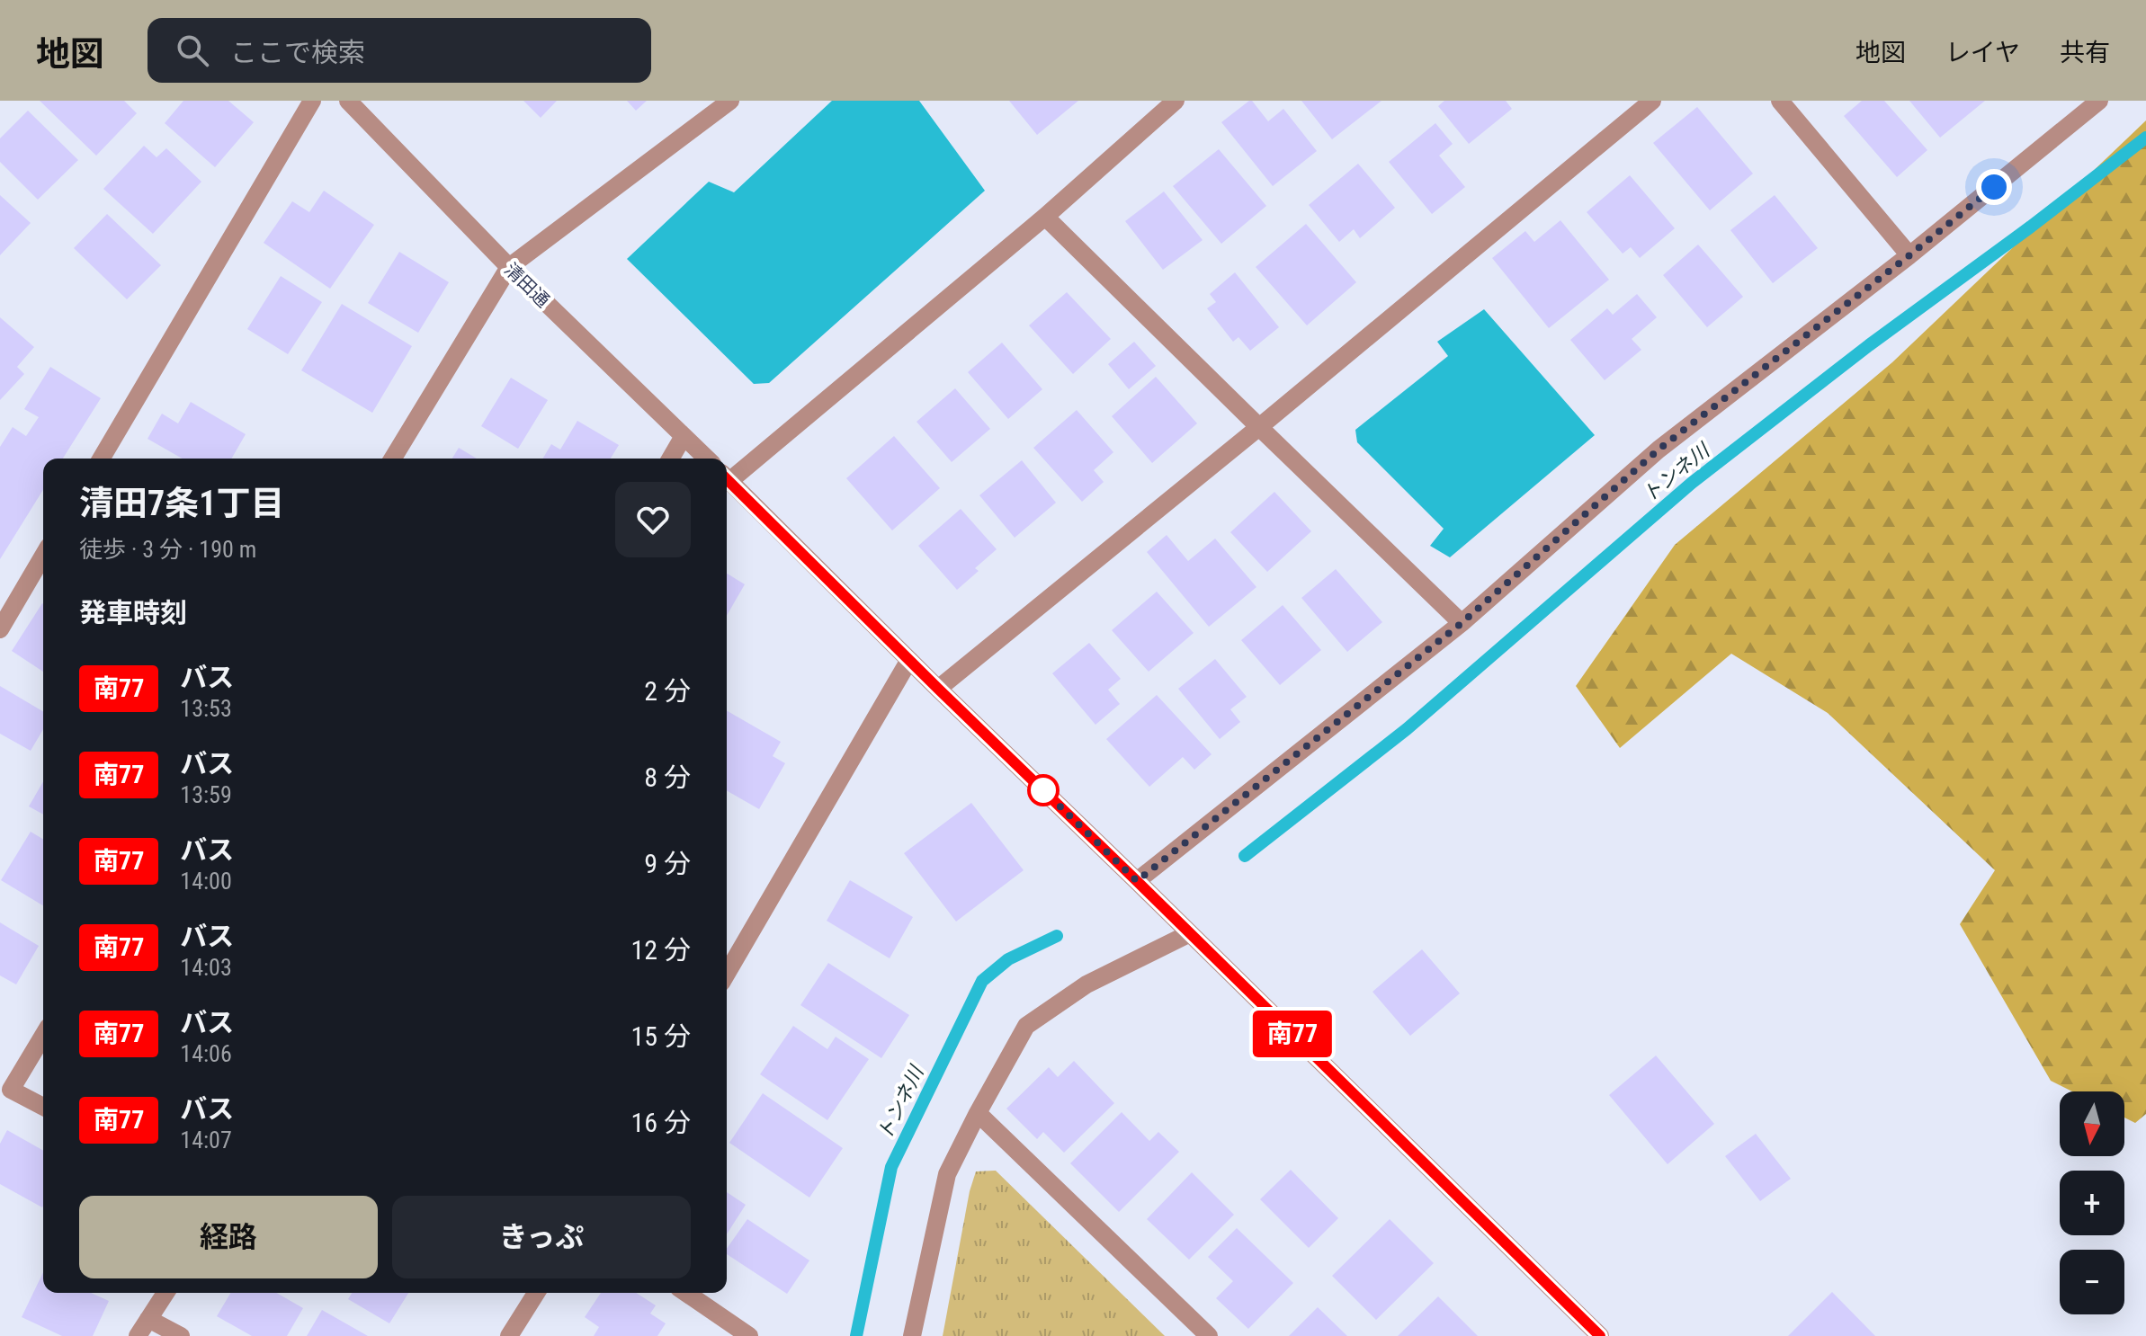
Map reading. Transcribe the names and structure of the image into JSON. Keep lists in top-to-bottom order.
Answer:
{
  "streets": {
    "street": ["清田通"]
  },
  "water": ["トンネ川"],
  "lines": ["bus line 南77"],
  "north": "bottom",
  "page": {
    "header": "地図",
    "search": "ここで検索",
    "nav": ["地図", "レイヤ", "共有"],
    "on_map": "南77",
    "heading": [
      ["清田7条1丁目", "徒歩 · 3 分 · 190 m"],
      "発車時刻"
    ],
    "list": [
      {
        "mark": "南77",
        "name": "バス",
        "note": "13:53",
        "value": "2 分"
      },
      {
        "mark": "南77",
        "name": "バス",
        "note": "13:59",
        "value": "8 分"
      },
      {
        "mark": "南77",
        "name": "バス",
        "note": "14:00",
        "value": "9 分"
      },
      {
        "mark": "南77",
        "name": "バス",
        "note": "14:03",
        "value": "12 分"
      },
      {
        "mark": "南77",
        "name": "バス",
        "note": "14:06",
        "value": "15 分"
      },
      {
        "mark": "南77",
        "name": "バス",
        "note": "14:07",
        "value": "16 分"
      }
    ],
    "map_buttons": ["+", "−"],
    "buttons": ["経路", "きっぷ"]
  }
}
